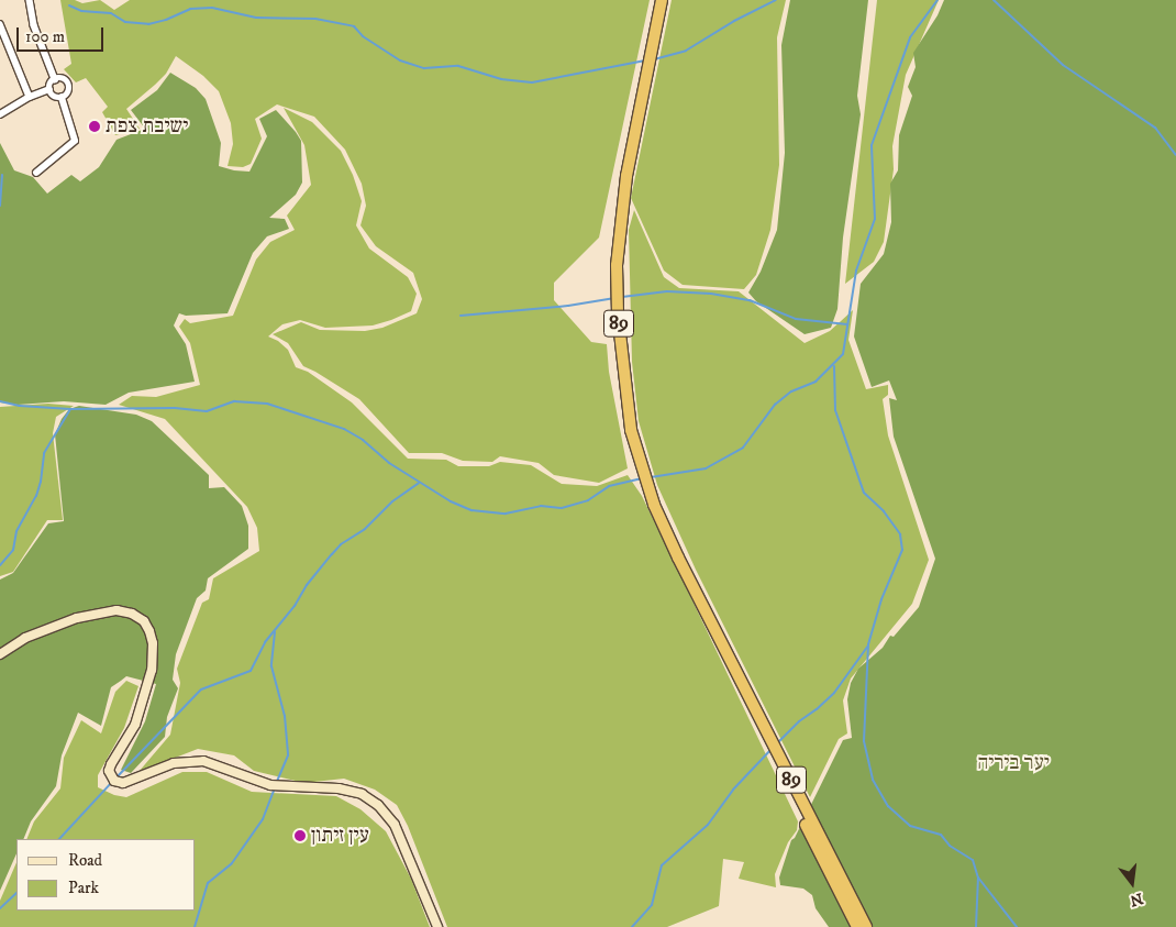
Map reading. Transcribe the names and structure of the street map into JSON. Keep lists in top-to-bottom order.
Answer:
{
  "streets": {
    "highway": ["89"]
  },
  "parks": ["יער ביריה"],
  "places": ["ישיבת צפת", "עין זיתון"],
  "legend": ["Road", "Park"],
  "scale_bar": "100 m",
  "north": "bottom"
}
